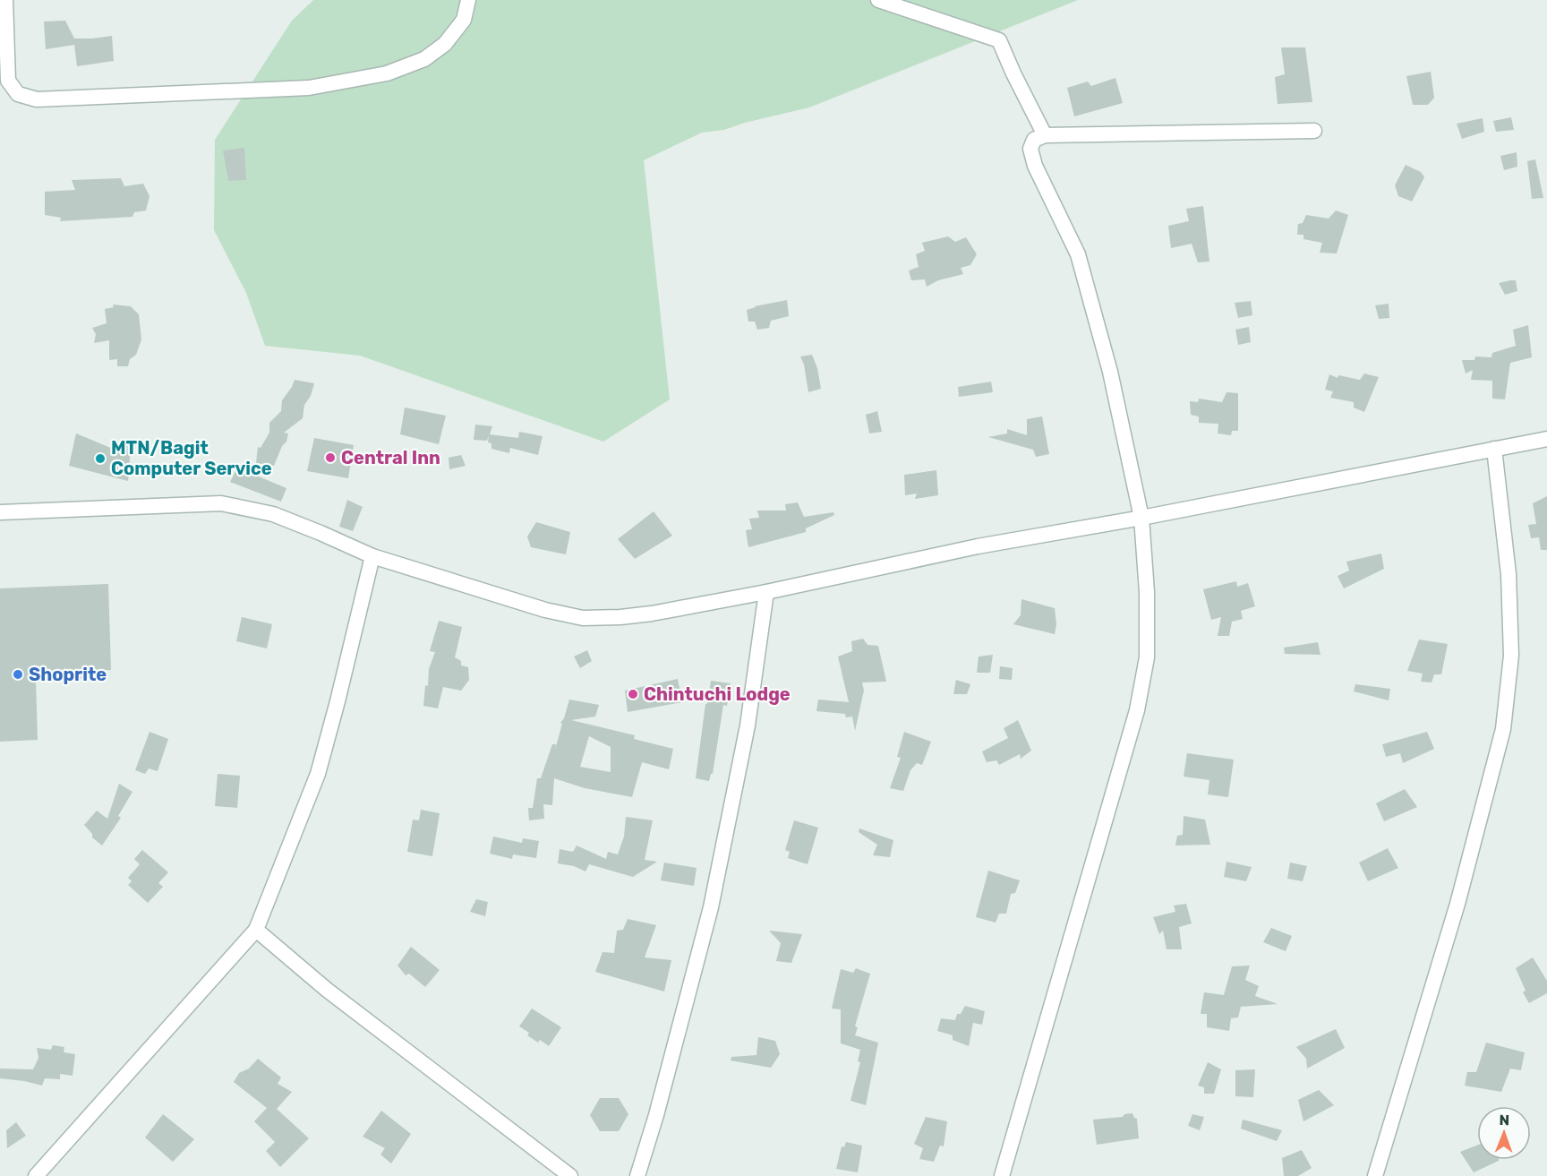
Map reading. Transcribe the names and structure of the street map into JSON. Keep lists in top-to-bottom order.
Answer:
{
  "places": [
    "Central Inn",
    "MTN/Bagit Computer Service",
    "Shoprite",
    "Chintuchi Lodge"
  ],
  "north": "top"
}
